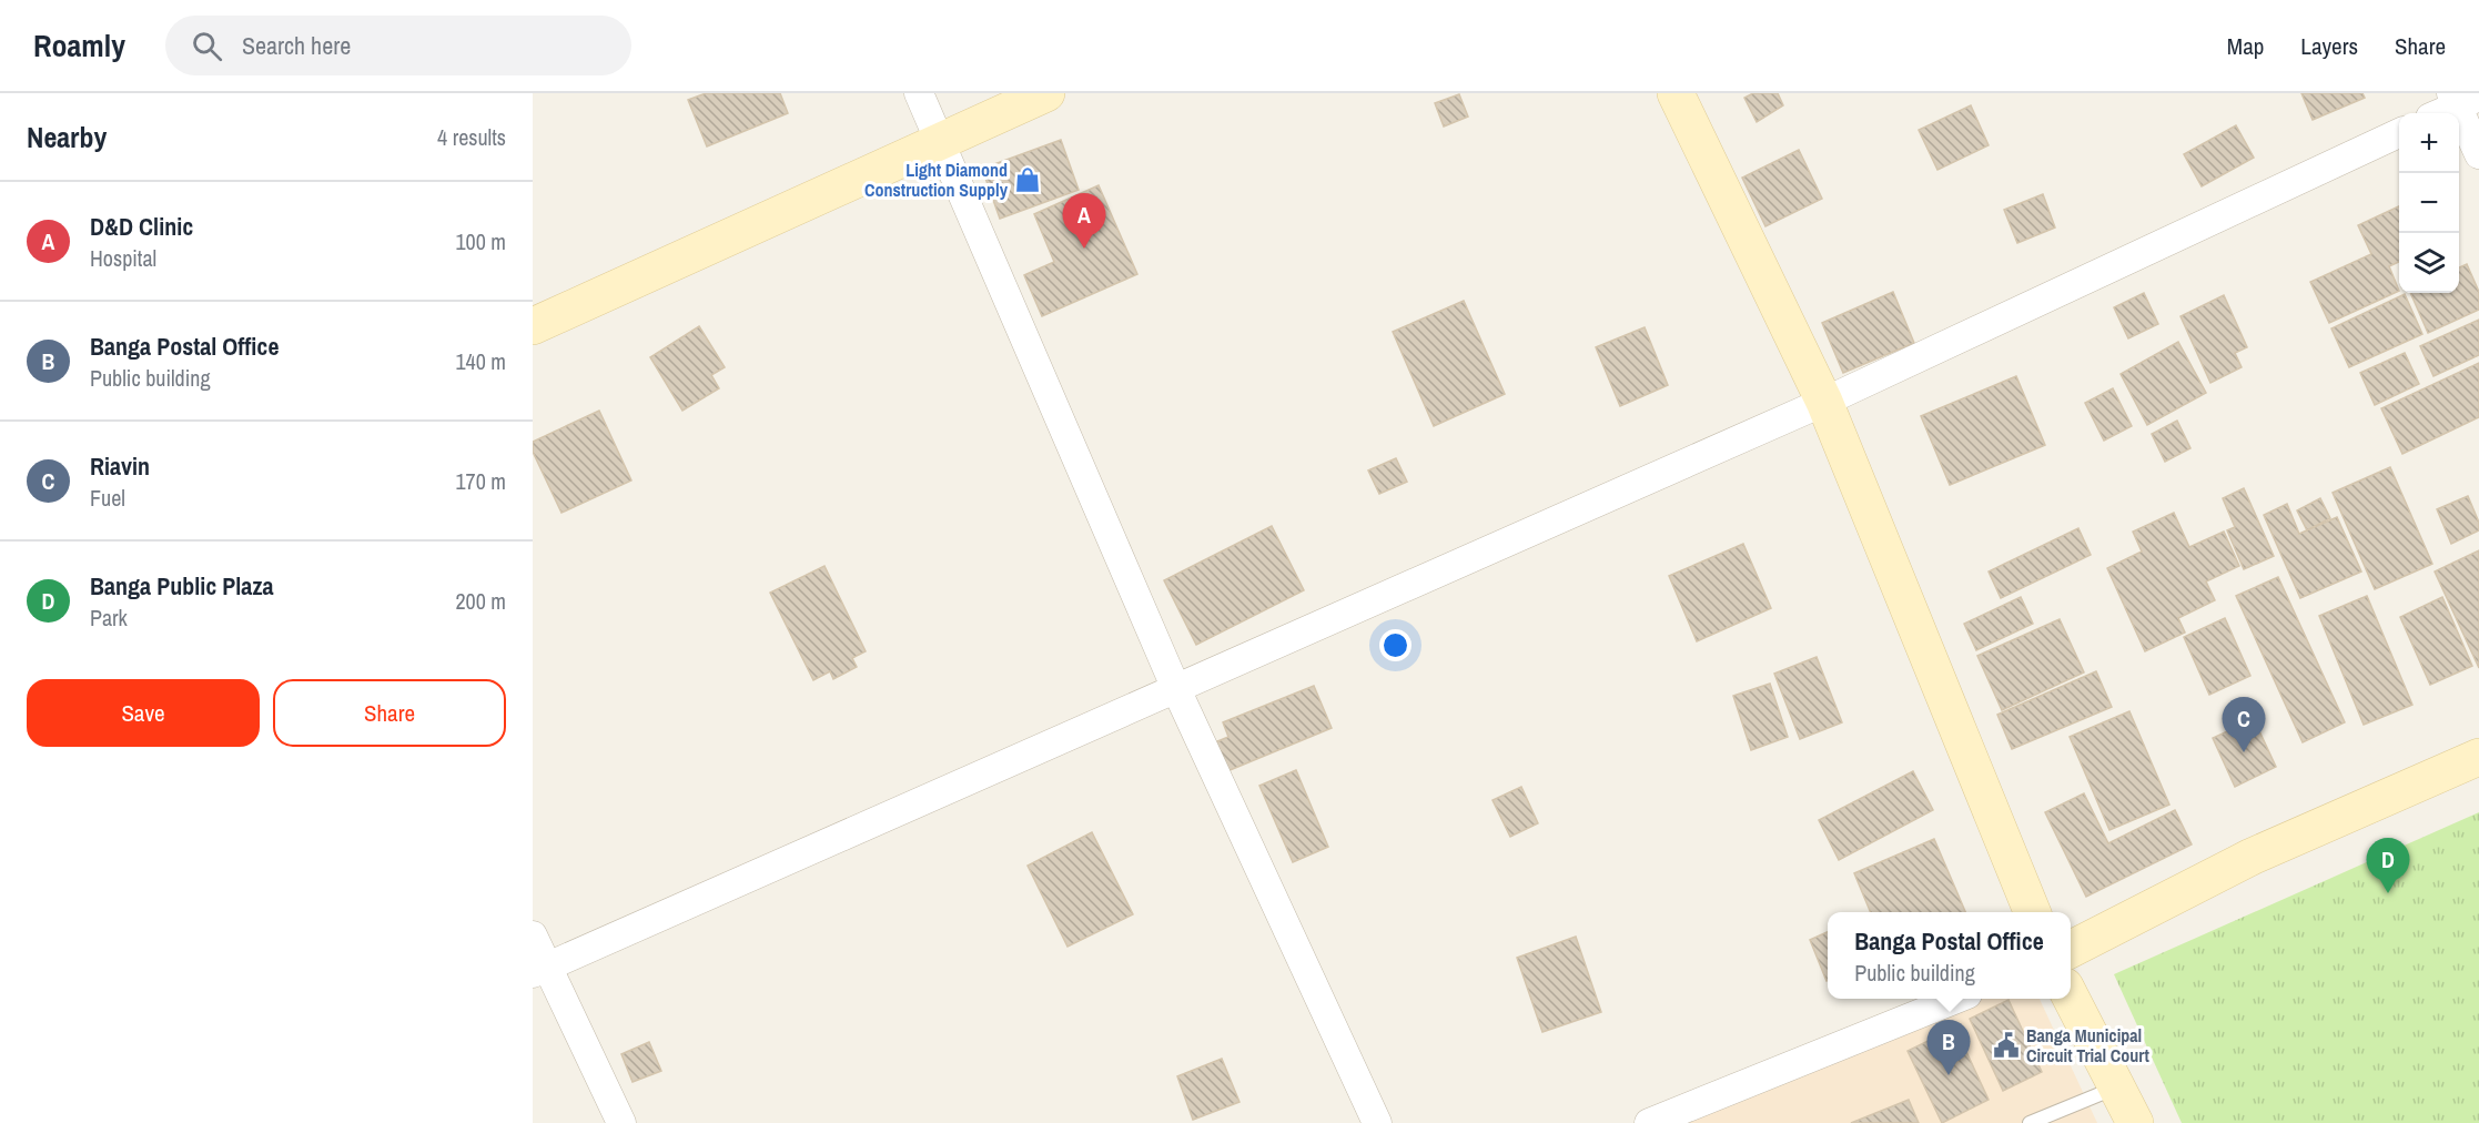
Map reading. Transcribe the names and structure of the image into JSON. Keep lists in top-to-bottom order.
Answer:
{
  "places": {
    "shop": ["Light Diamond Construction Supply"],
    "public building": ["Banga Municipal Circuit Trial Court"]
  },
  "page": {
    "header": "Roamly",
    "search": "Search here",
    "nav": ["Map", "Layers", "Share"],
    "heading": ["Nearby", "4 results"],
    "map_buttons": ["+", "−"],
    "list": [
      {
        "mark": "A",
        "name": "D&D Clinic",
        "note": "Hospital",
        "value": "100 m"
      },
      {
        "mark": "B",
        "name": "Banga Postal Office",
        "note": "Public building",
        "value": "140 m"
      },
      {
        "mark": "C",
        "name": "Riavin",
        "note": "Fuel",
        "value": "170 m"
      },
      {
        "mark": "D",
        "name": "Banga Public Plaza",
        "note": "Park",
        "value": "200 m"
      }
    ],
    "pins": [
      "A",
      "C",
      "D",
      "B"
    ],
    "buttons": ["Save", "Share"],
    "popup": ["Banga Postal Office", "Public building"]
  }
}
